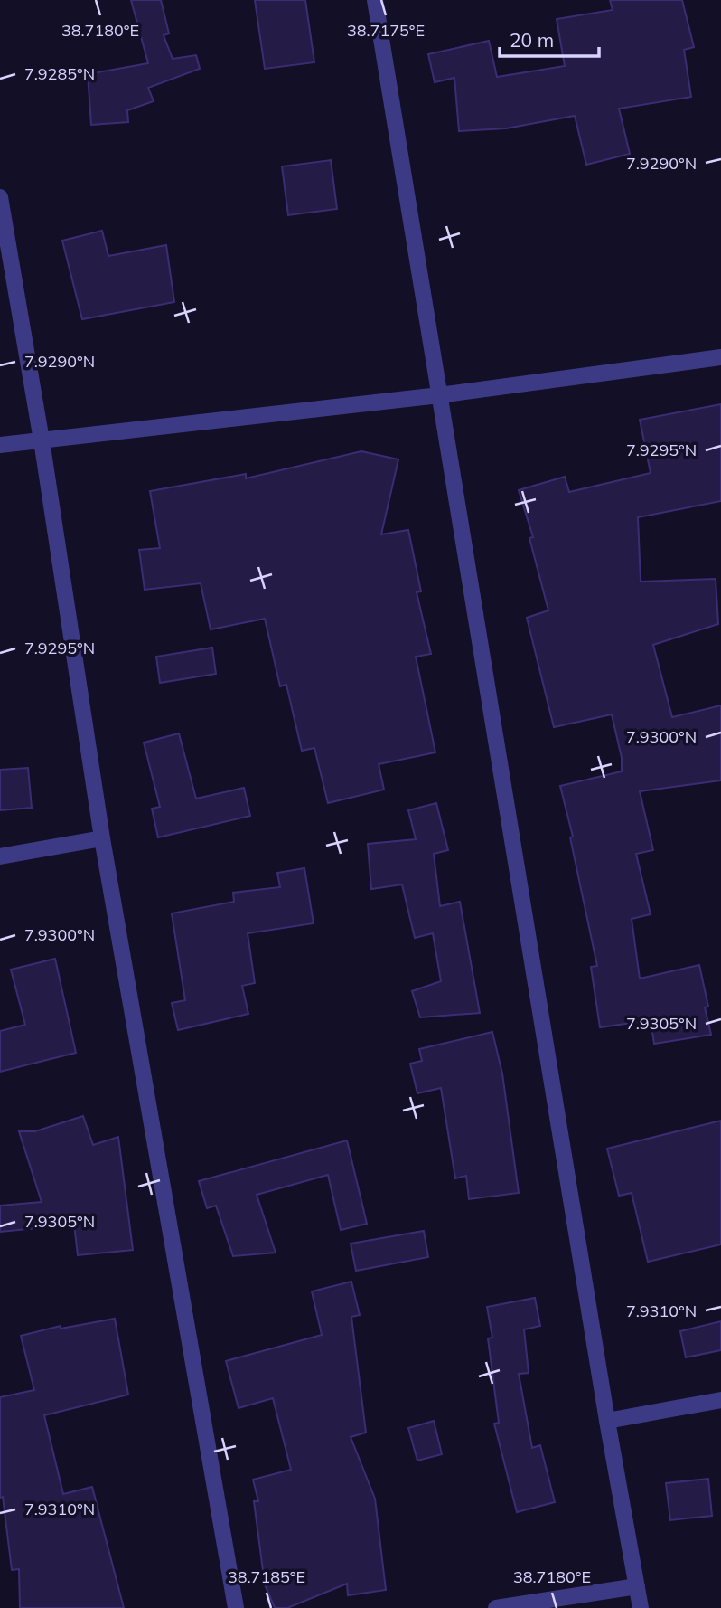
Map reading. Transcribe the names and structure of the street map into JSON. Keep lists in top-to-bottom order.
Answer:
{
  "scale_bar": "20 m",
  "coordinates": [
    "38.7180°E",
    "38.7175°E",
    "7.9285°N",
    "7.9290°N",
    "7.9295°N",
    "7.9300°N",
    "7.9305°N",
    "7.9310°N",
    "38.7185°E"
  ]
}
